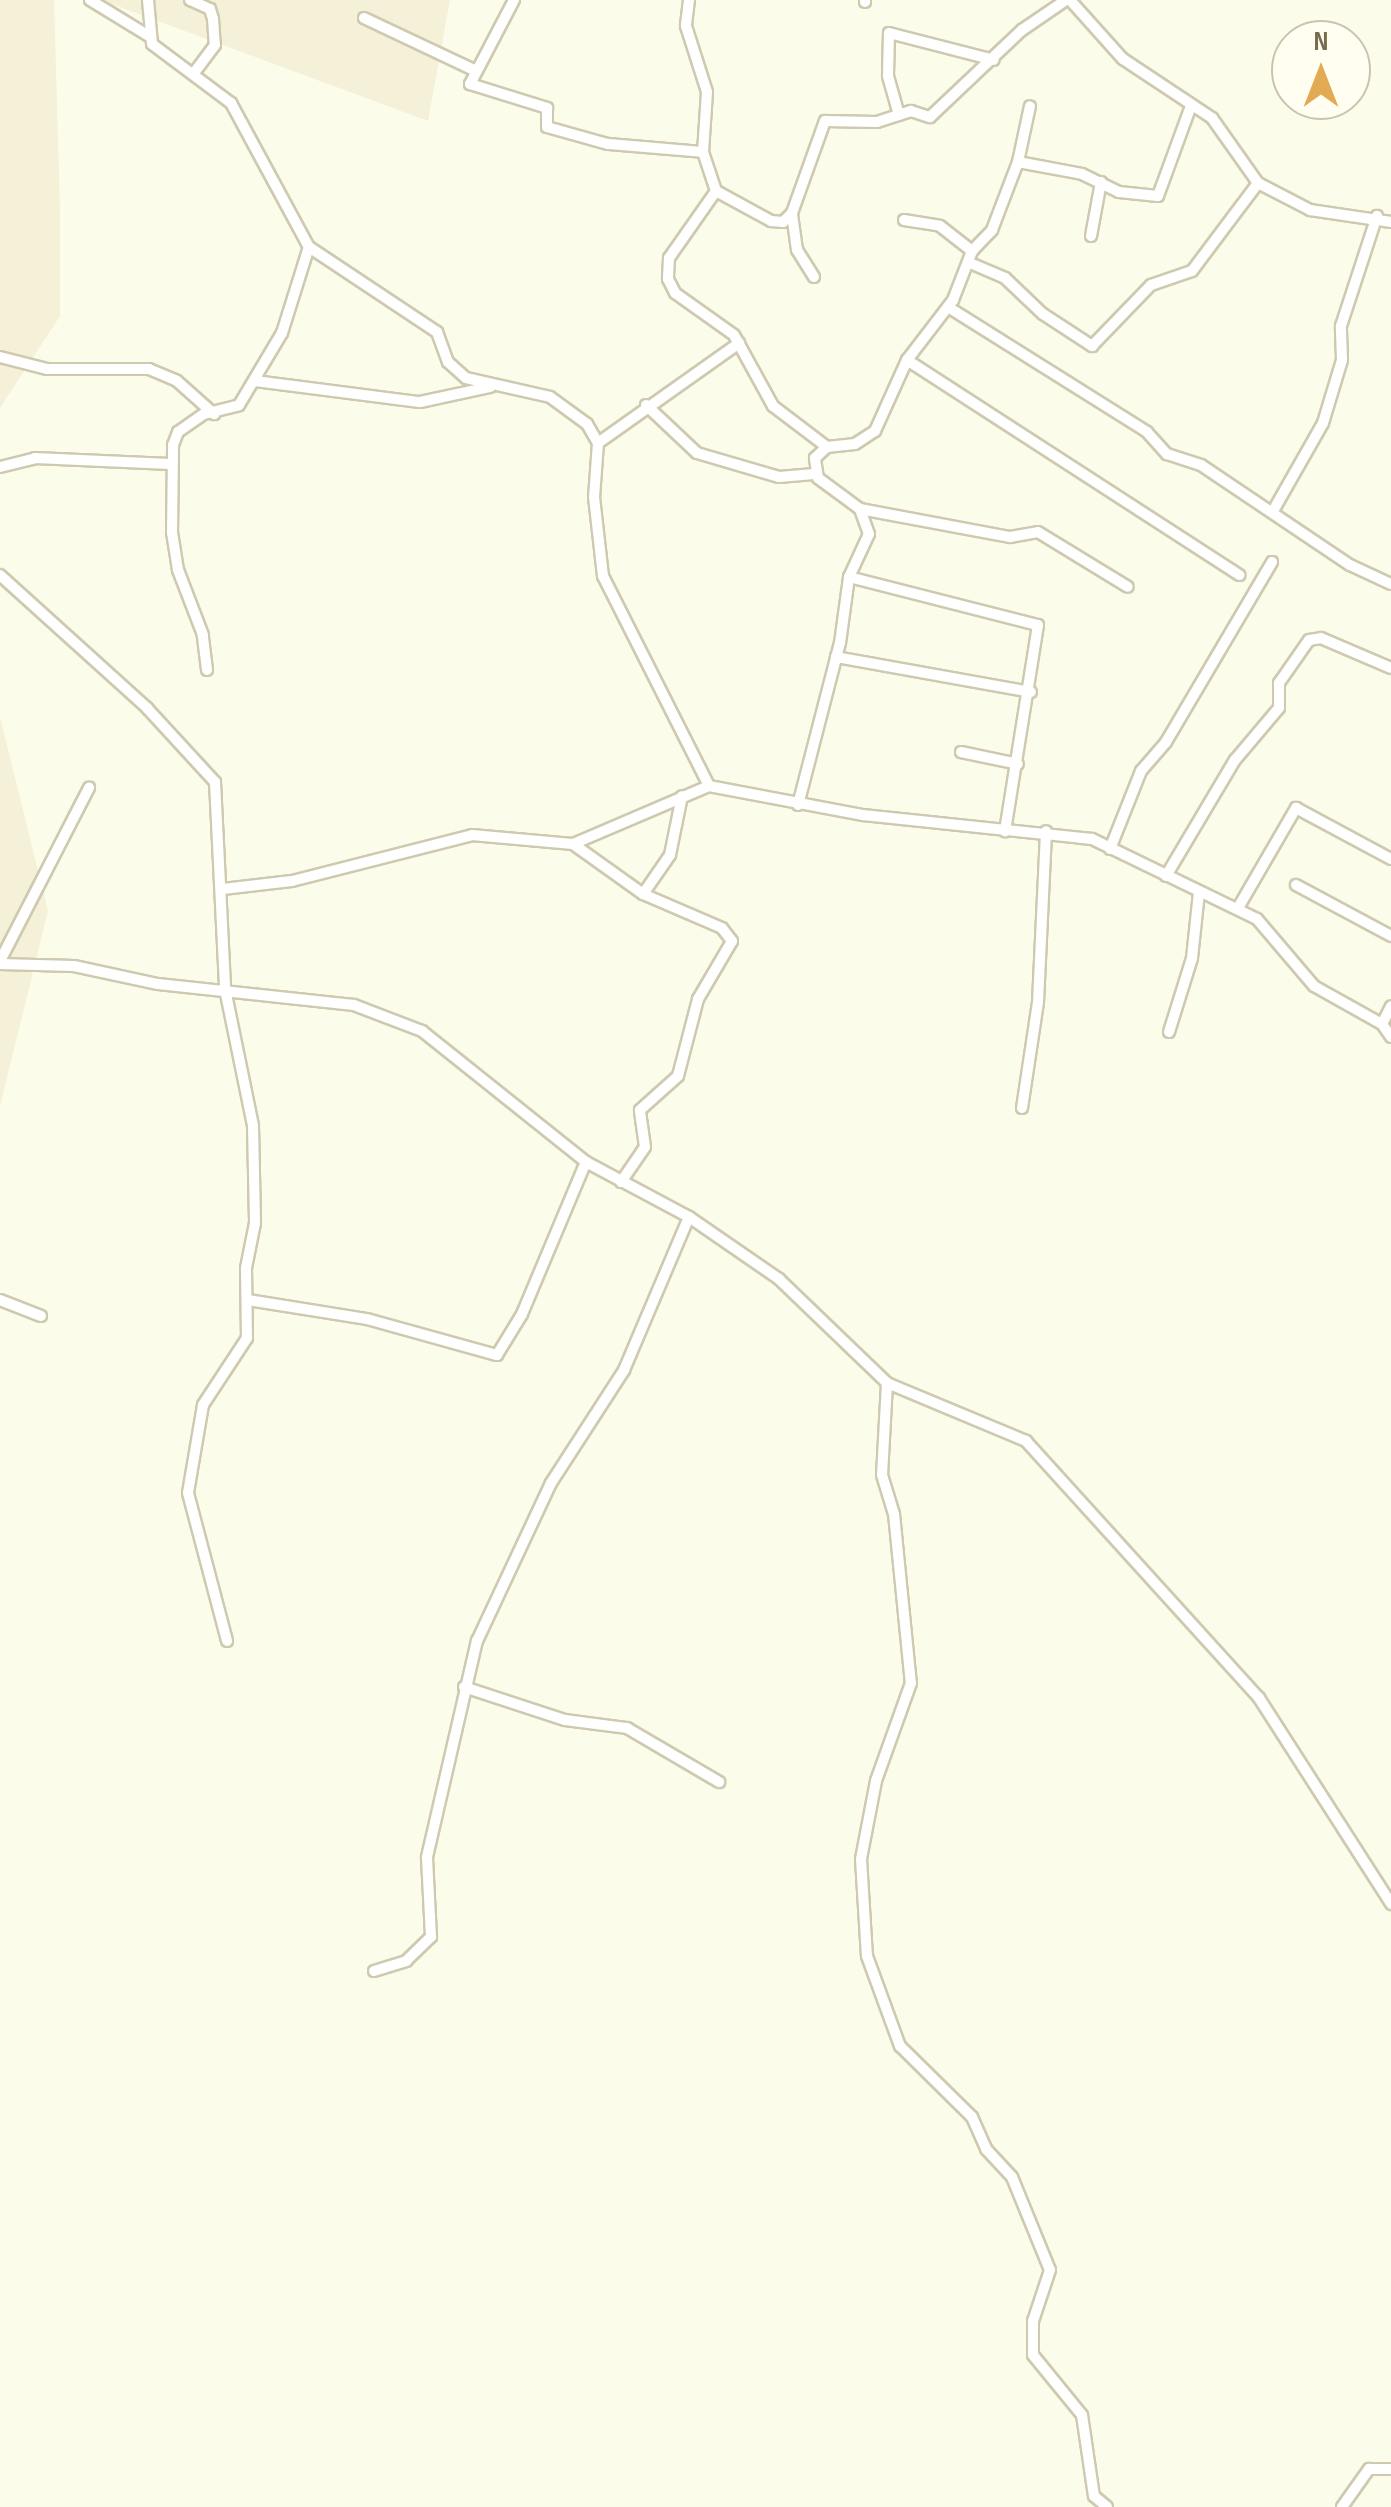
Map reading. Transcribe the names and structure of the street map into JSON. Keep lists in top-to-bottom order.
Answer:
{
  "north": "top"
}
